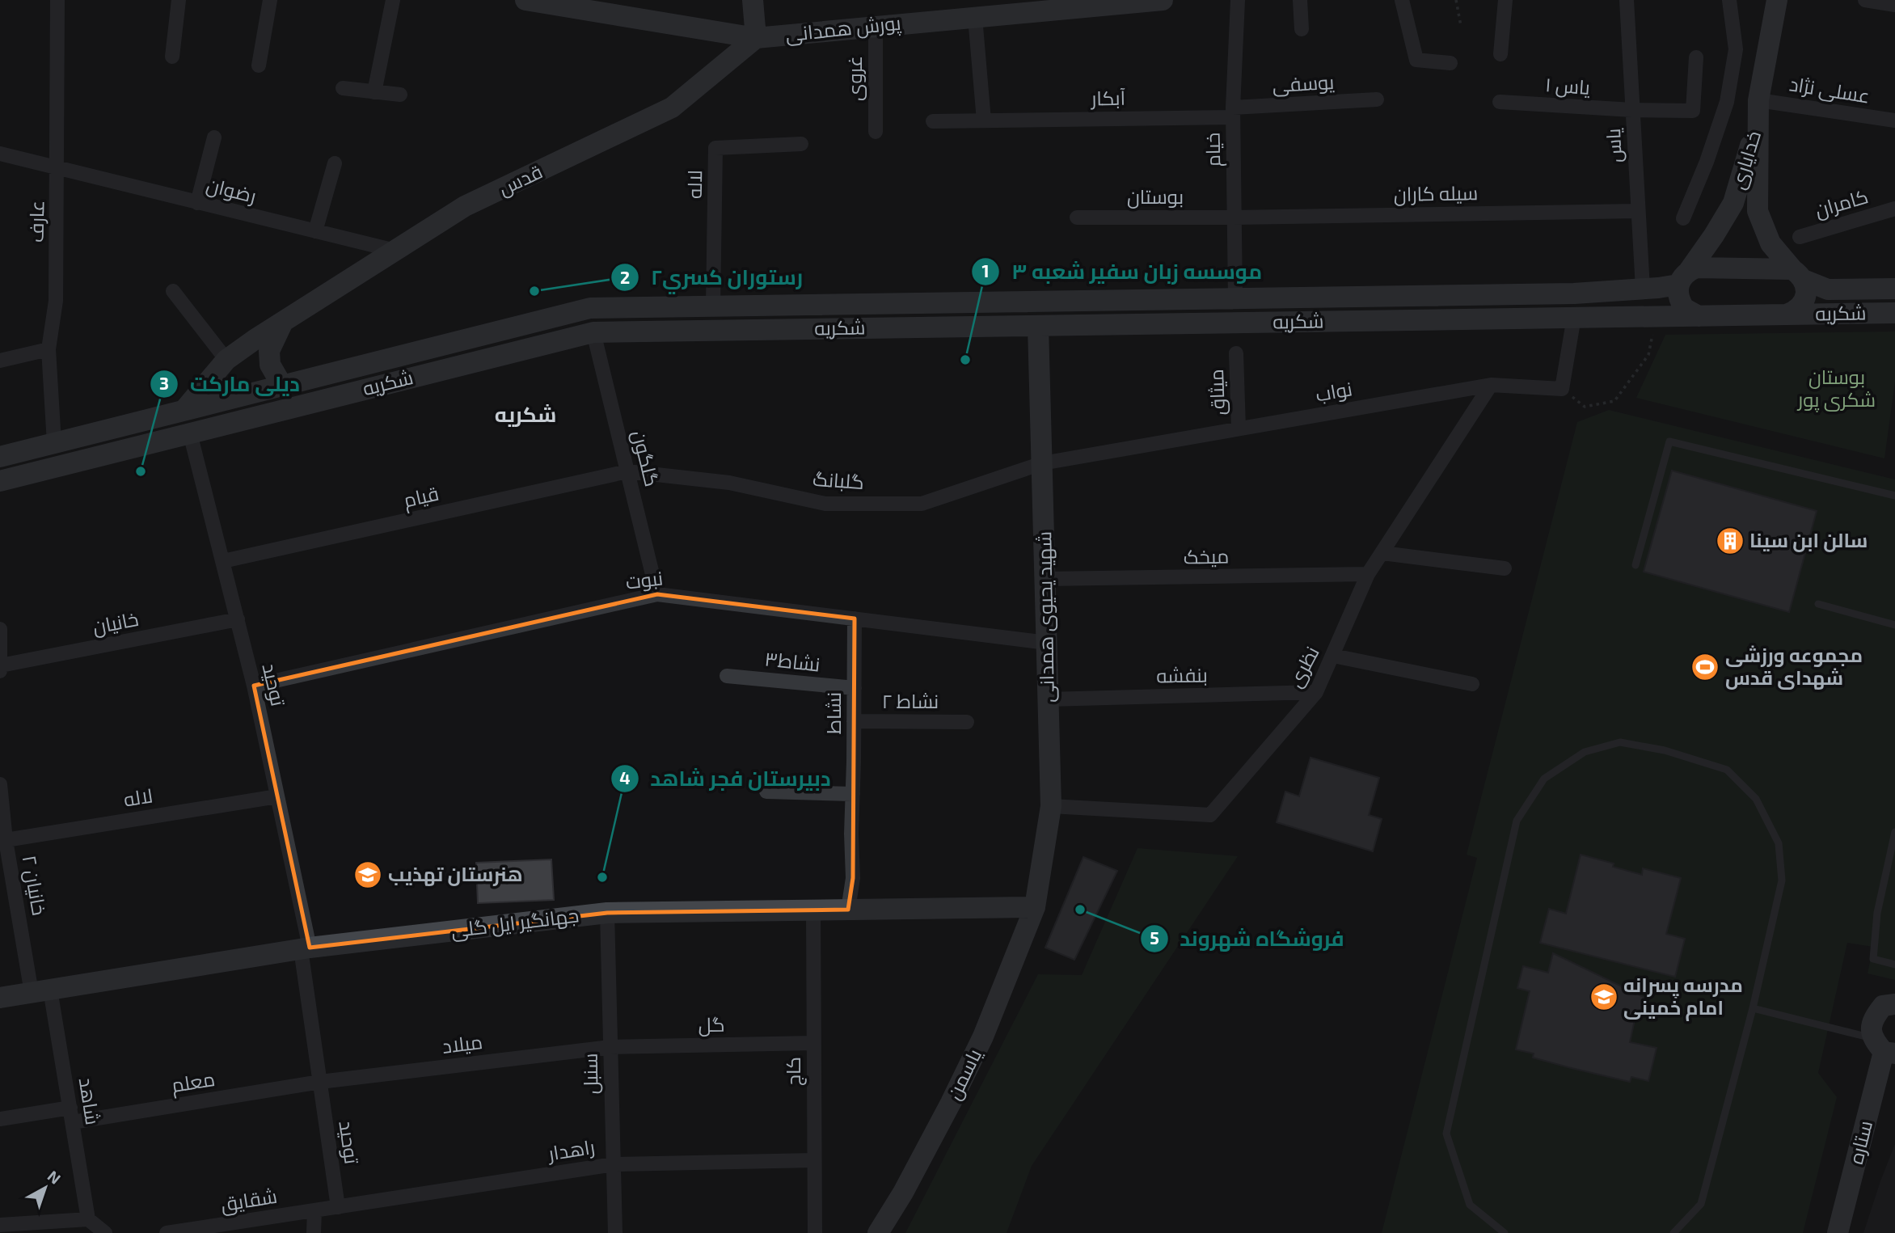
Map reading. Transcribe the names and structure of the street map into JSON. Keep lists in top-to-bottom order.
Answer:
{
  "streets": {
    "main road": [
      "پورش همدانی",
      "خدایاری",
      "قدس",
      "شکریه",
      "شهید یحیوی همدانی",
      "جهانگیر ایل گلی",
      "یاسمن",
      "ستاره"
    ],
    "street": [
      "غروی",
      "یوسفی",
      "یاس ۱",
      "عسلی نژاد",
      "آبکار",
      "یاس",
      "خیام",
      "لاله",
      "رضوان",
      "سیله کاران",
      "بوستان",
      "کامران",
      "عارف",
      "میثاق",
      "نواب",
      "گلگون",
      "گلبانگ",
      "قیام",
      "میخک",
      "نبوت",
      "خانیان",
      "نشاط۳",
      "نظری",
      "بنفشه",
      "توحید",
      "نشاط ۲",
      "نشاط",
      "خانیان ۲",
      "گل",
      "میلاد",
      "کاج",
      "سنبل",
      "معلم",
      "شاهد",
      "راهدار",
      "شقایق"
    ]
  },
  "crossings": [
    ["پورش همدانی", "غروی"],
    ["پورش همدانی", "قدس"],
    ["یوسفی", "آبکار"],
    ["یوسفی", "خیام"],
    ["یاس ۱", "یاس"],
    ["آبکار", "خیام"],
    ["یاس", "سیله کاران"],
    ["یاس", "شکریه"],
    ["خیام", "سیله کاران"],
    ["خیام", "بوستان"],
    ["خیام", "شکریه"],
    ["خدایاری", "شکریه"],
    ["قدس", "رضوان"],
    ["قدس", "شکریه"],
    ["لاله", "شکریه"],
    ["لاله", "توحید"],
    ["لاله", "خانیان ۲"],
    ["رضوان", "عارف"],
    ["سیله کاران", "بوستان"],
    ["عارف", "شکریه"],
    ["شکریه", "گلگون"],
    ["شکریه", "شهید یحیوی همدانی"],
    ["شکریه", "توحید"],
    ["میثاق", "نواب"],
    ["نواب", "گلبانگ"],
    ["نواب", "شهید یحیوی همدانی"],
    ["نواب", "نظری"],
    ["گلگون", "گلبانگ"],
    ["گلگون", "قیام"],
    ["گلگون", "نبوت"],
    ["گلبانگ", "قیام"],
    ["گلبانگ", "شهید یحیوی همدانی"],
    ["قیام", "توحید"],
    ["میخک", "شهید یحیوی همدانی"],
    ["میخک", "نظری"],
    ["نبوت", "شهید یحیوی همدانی"],
    ["نبوت", "توحید"],
    ["نبوت", "نشاط"],
    ["شهید یحیوی همدانی", "نظری"],
    ["شهید یحیوی همدانی", "بنفشه"],
    ["شهید یحیوی همدانی", "جهانگیر ایل گلی"],
    ["شهید یحیوی همدانی", "یاسمن"],
    ["خانیان", "توحید"],
    ["نشاط۳", "نشاط"],
    ["نظری", "بنفشه"],
    ["توحید", "جهانگیر ایل گلی"],
    ["توحید", "میلاد"],
    ["توحید", "معلم"],
    ["توحید", "راهدار"],
    ["توحید", "شقایق"],
    ["نشاط ۲", "نشاط"],
    ["نشاط", "جهانگیر ایل گلی"],
    ["خانیان ۲", "جهانگیر ایل گلی"],
    ["خانیان ۲", "شاهد"],
    ["جهانگیر ایل گلی", "کاج"],
    ["جهانگیر ایل گلی", "سنبل"],
    ["جهانگیر ایل گلی", "یاسمن"],
    ["جهانگیر ایل گلی", "شاهد"],
    ["گل", "میلاد"],
    ["گل", "کاج"],
    ["گل", "سنبل"],
    ["میلاد", "سنبل"],
    ["میلاد", "معلم"],
    ["کاج", "راهدار"],
    ["سنبل", "راهدار"],
    ["معلم", "شاهد"],
    ["راهدار", "شقایق"]
  ],
  "districts": ["شکریه"],
  "parks": ["بوستان شکری پور"],
  "places": {
    "other": [
      "رستوران کسري٢",
      "موسسه زبان سفیر شعبه ۳",
      "دیلی مارکت",
      "دبیرستان فجر شاهد",
      "فروشگاه شهروند"
    ],
    "building": ["سالن ابن سینا"],
    "sports": ["مجموعه ورزشی شهدای قدس"],
    "school or university": ["هنرستان تهذیب", "مدرسه پسرانه امام خمینی"]
  },
  "north": "top right"
}
